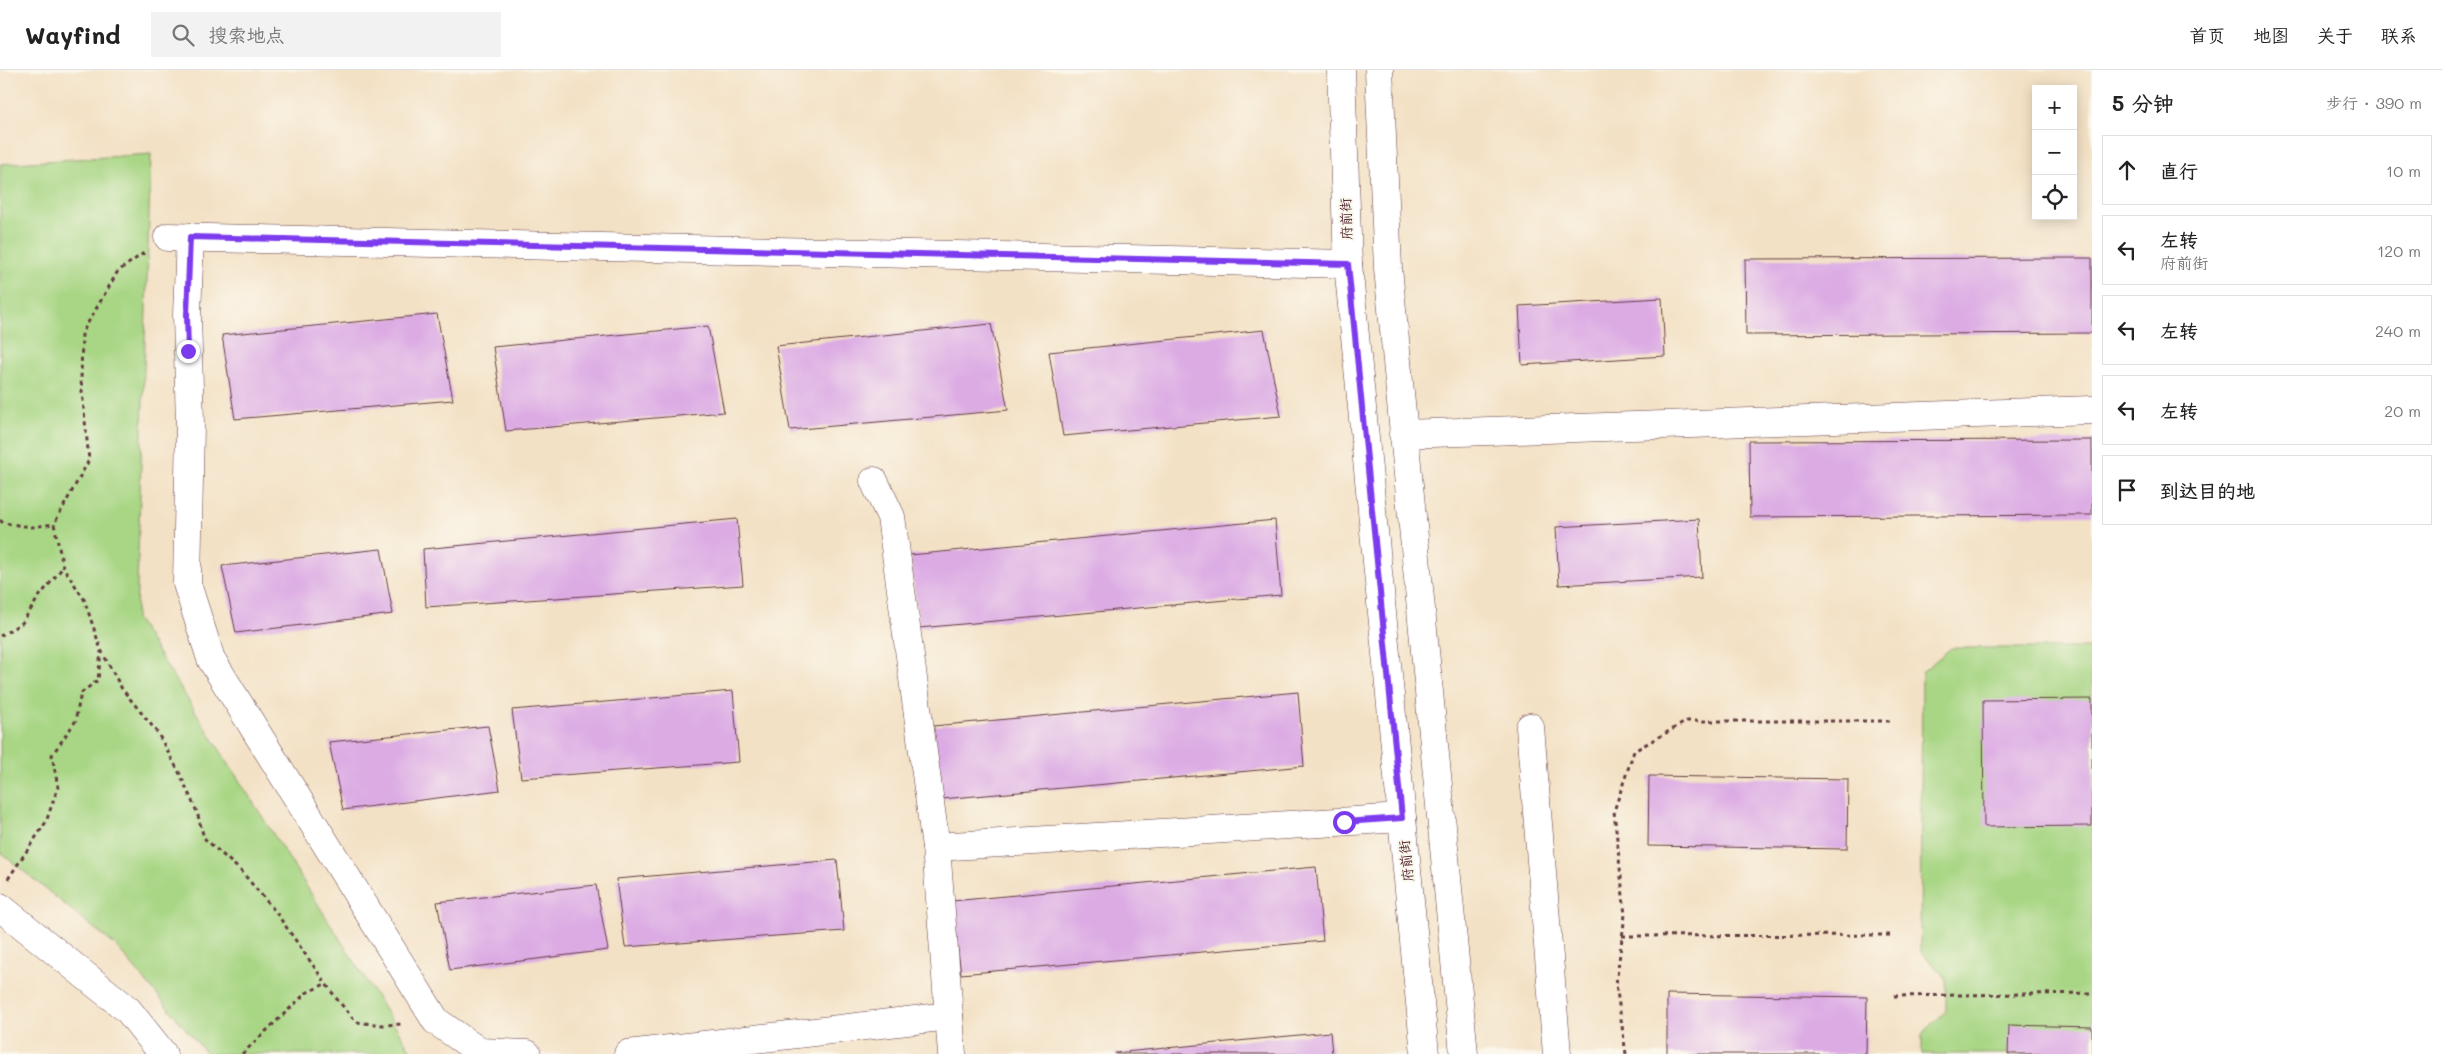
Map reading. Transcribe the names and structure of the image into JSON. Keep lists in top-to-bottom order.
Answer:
{
  "streets": {
    "street": ["府前街"]
  },
  "page": {
    "header": "Wayfind",
    "search": "搜索地点",
    "nav": [
      "首页",
      "地图",
      "关于",
      "联系"
    ],
    "heading": ["5 分钟", "步行 · 390 m"],
    "map_buttons": ["+", "−"],
    "list": [
      ["直行", "10 m"],
      ["左转", "府前街", "120 m"],
      ["左转", "240 m"],
      ["左转", "20 m"],
      "到达目的地"
    ]
  }
}
